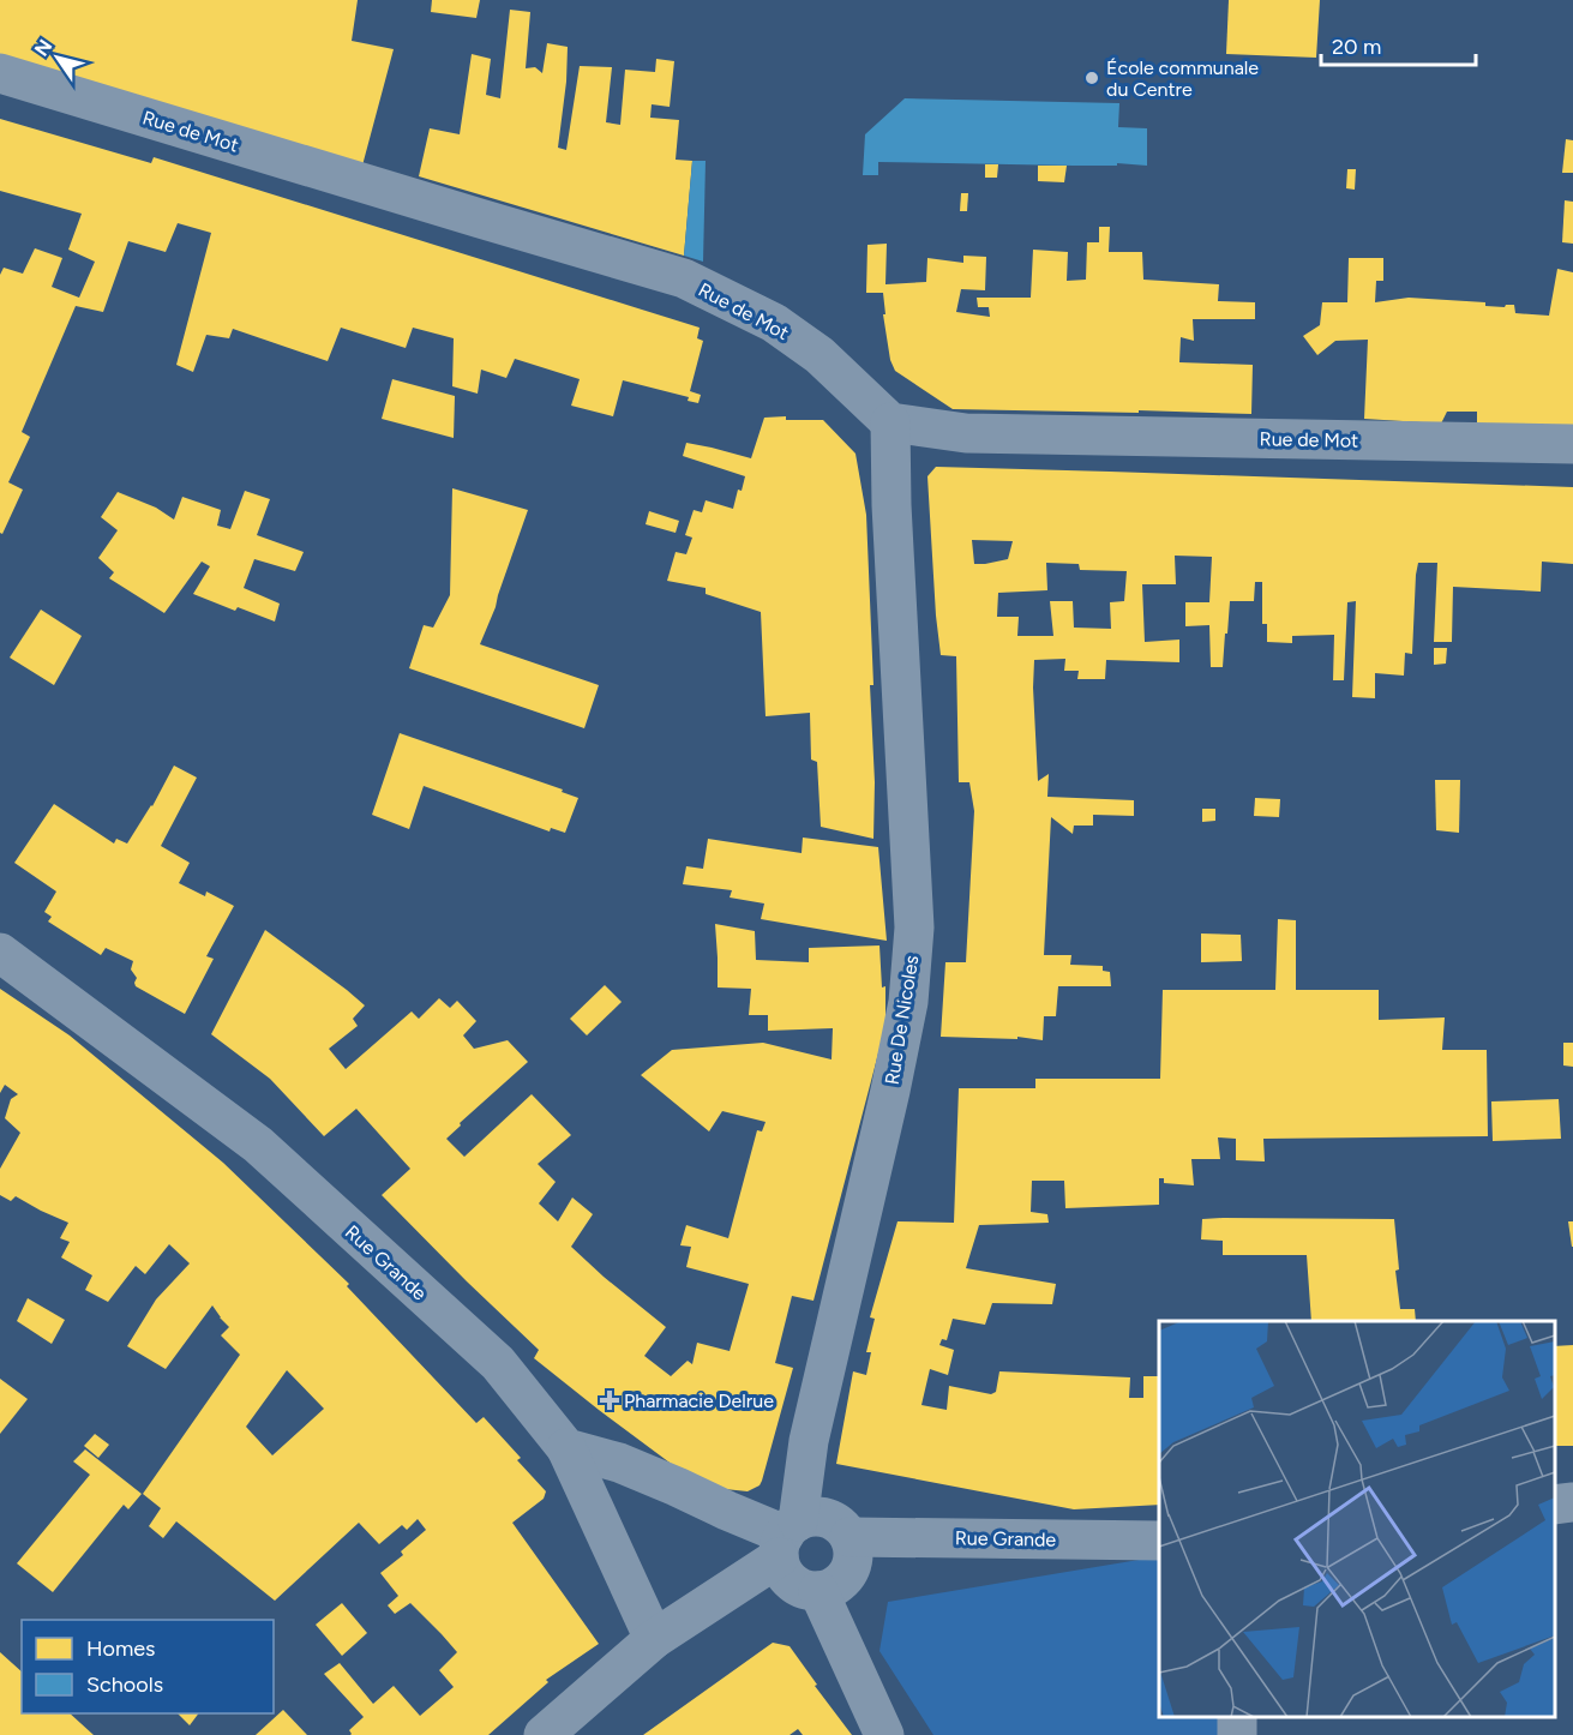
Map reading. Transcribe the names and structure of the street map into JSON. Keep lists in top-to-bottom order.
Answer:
{
  "streets": {
    "street": ["Rue de Mot", "Rue De Nicoles", "Rue Grande"]
  },
  "crossings": [
    ["Rue de Mot", "Rue De Nicoles"],
    ["Rue De Nicoles", "Rue Grande"]
  ],
  "places": {
    "other": ["École communale du Centre"],
    "health": ["Pharmacie Delrue"]
  },
  "legend": ["Homes", "Schools"],
  "scale_bar": "20 m",
  "north": "top left"
}
